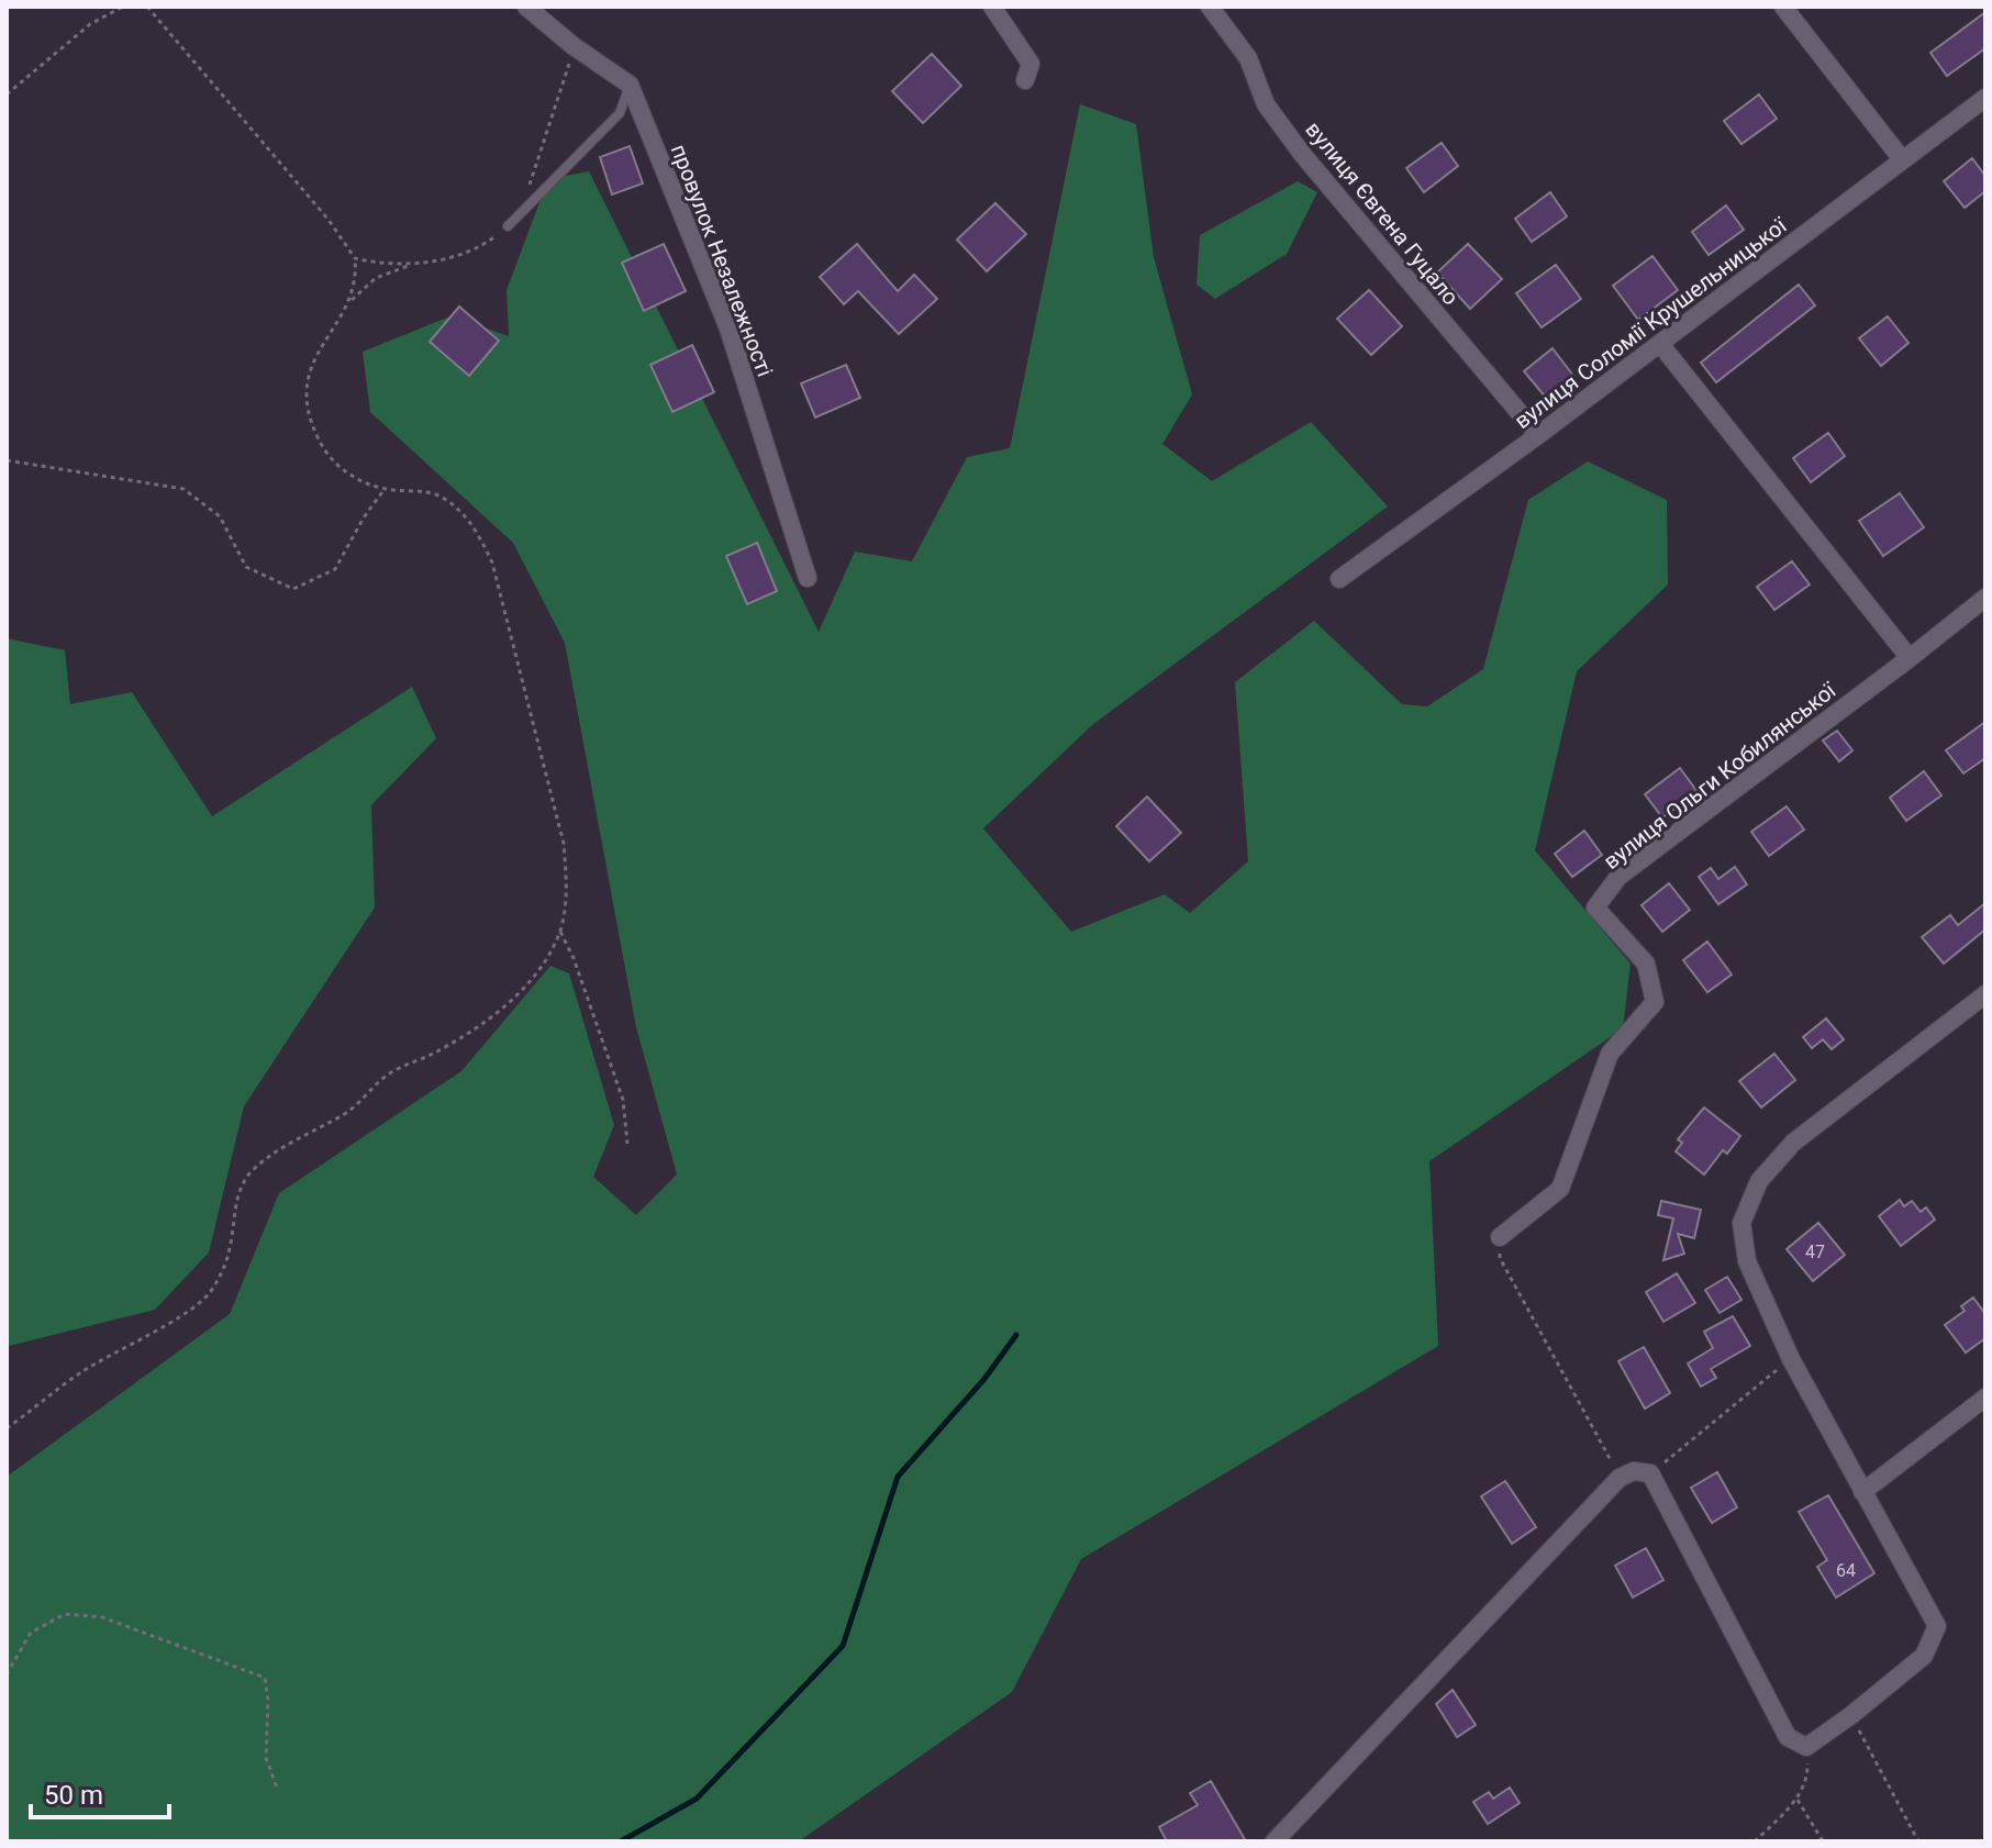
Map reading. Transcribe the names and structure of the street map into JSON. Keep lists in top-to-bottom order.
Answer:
{
  "streets": {
    "street": [
      "вулиця Євгена Гуцало",
      "провулок Незалежності",
      "вулиця Соломії Крушельницької",
      "вулиця Ольги Кобилянської"
    ]
  },
  "crossings": [
    ["вулиця Євгена Гуцало", "вулиця Соломії Крушельницької"]
  ],
  "house_numbers": ["47", "64"],
  "scale_bar": "50 m"
}
